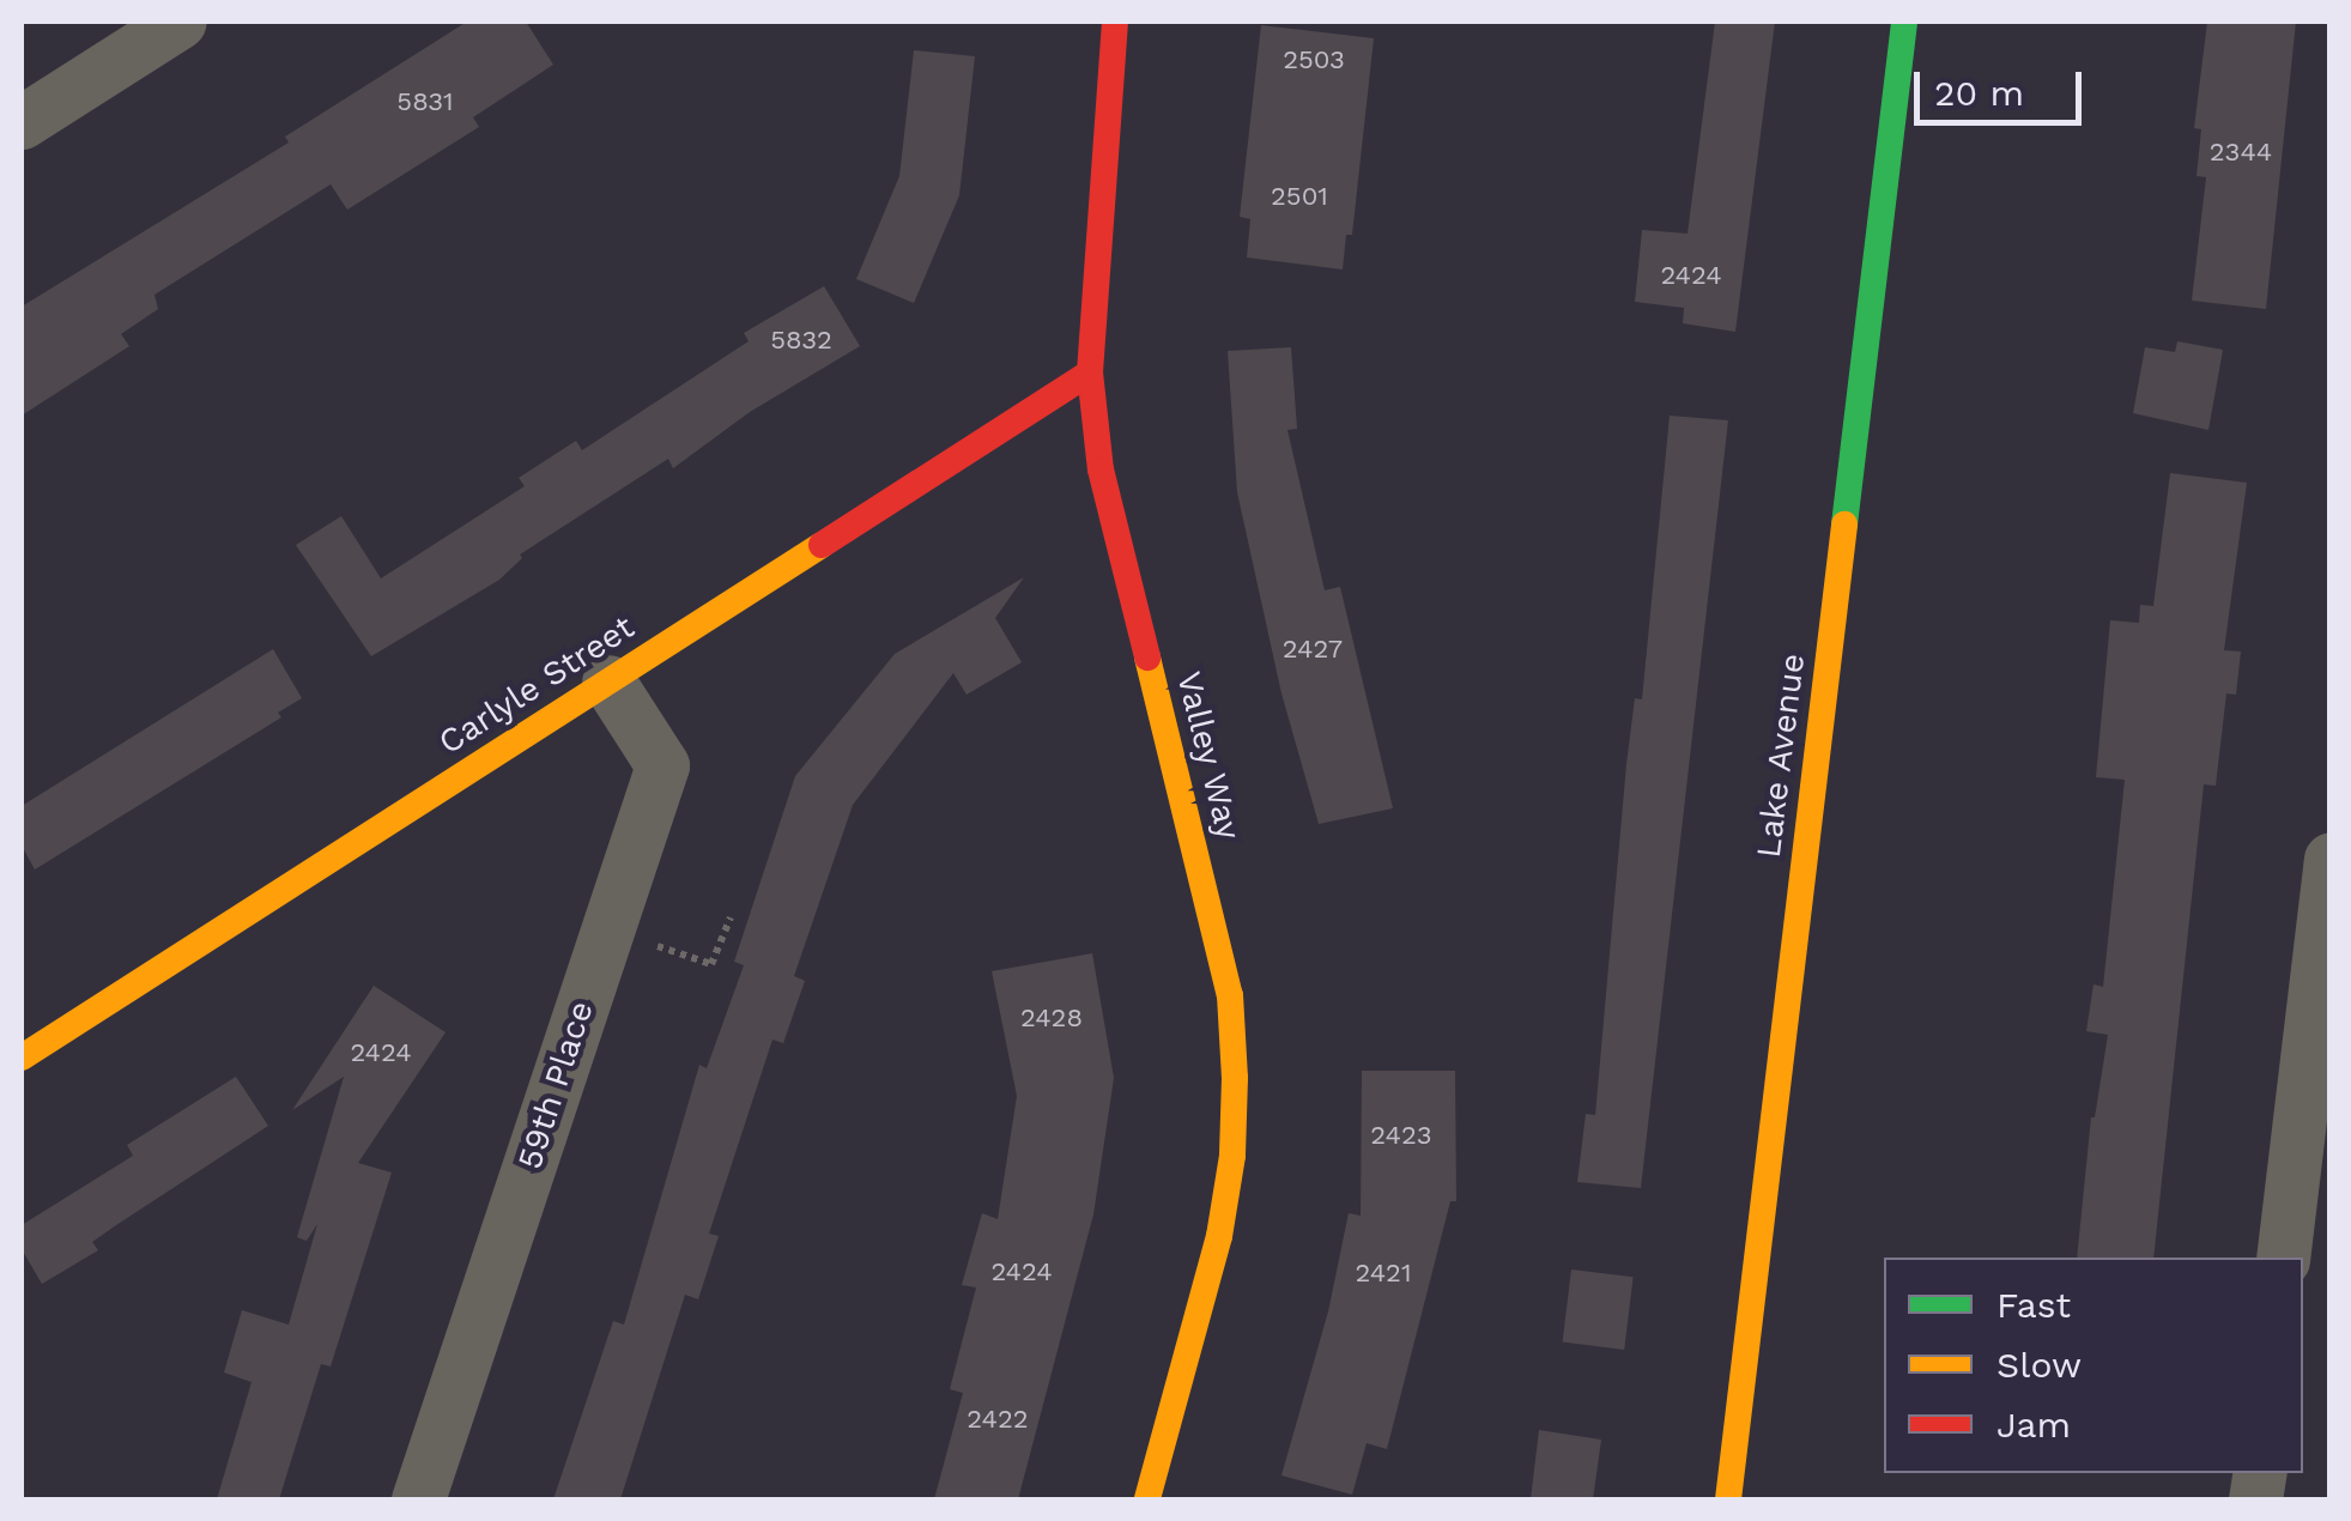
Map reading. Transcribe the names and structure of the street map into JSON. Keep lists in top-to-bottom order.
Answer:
{
  "streets": {
    "street": [
      "Carlyle Street",
      "Valley Way",
      "Lake Avenue",
      "59th Place"
    ]
  },
  "crossings": [
    ["Carlyle Street", "Valley Way"],
    ["Carlyle Street", "59th Place"]
  ],
  "house_numbers": [
    "2503",
    "5831",
    "2344",
    "2501",
    "2424",
    "5832",
    "2427",
    "2428",
    "2424",
    "2423",
    "2424",
    "2421",
    "2422"
  ],
  "legend": ["Fast", "Slow", "Jam"],
  "scale_bar": "20 m"
}
